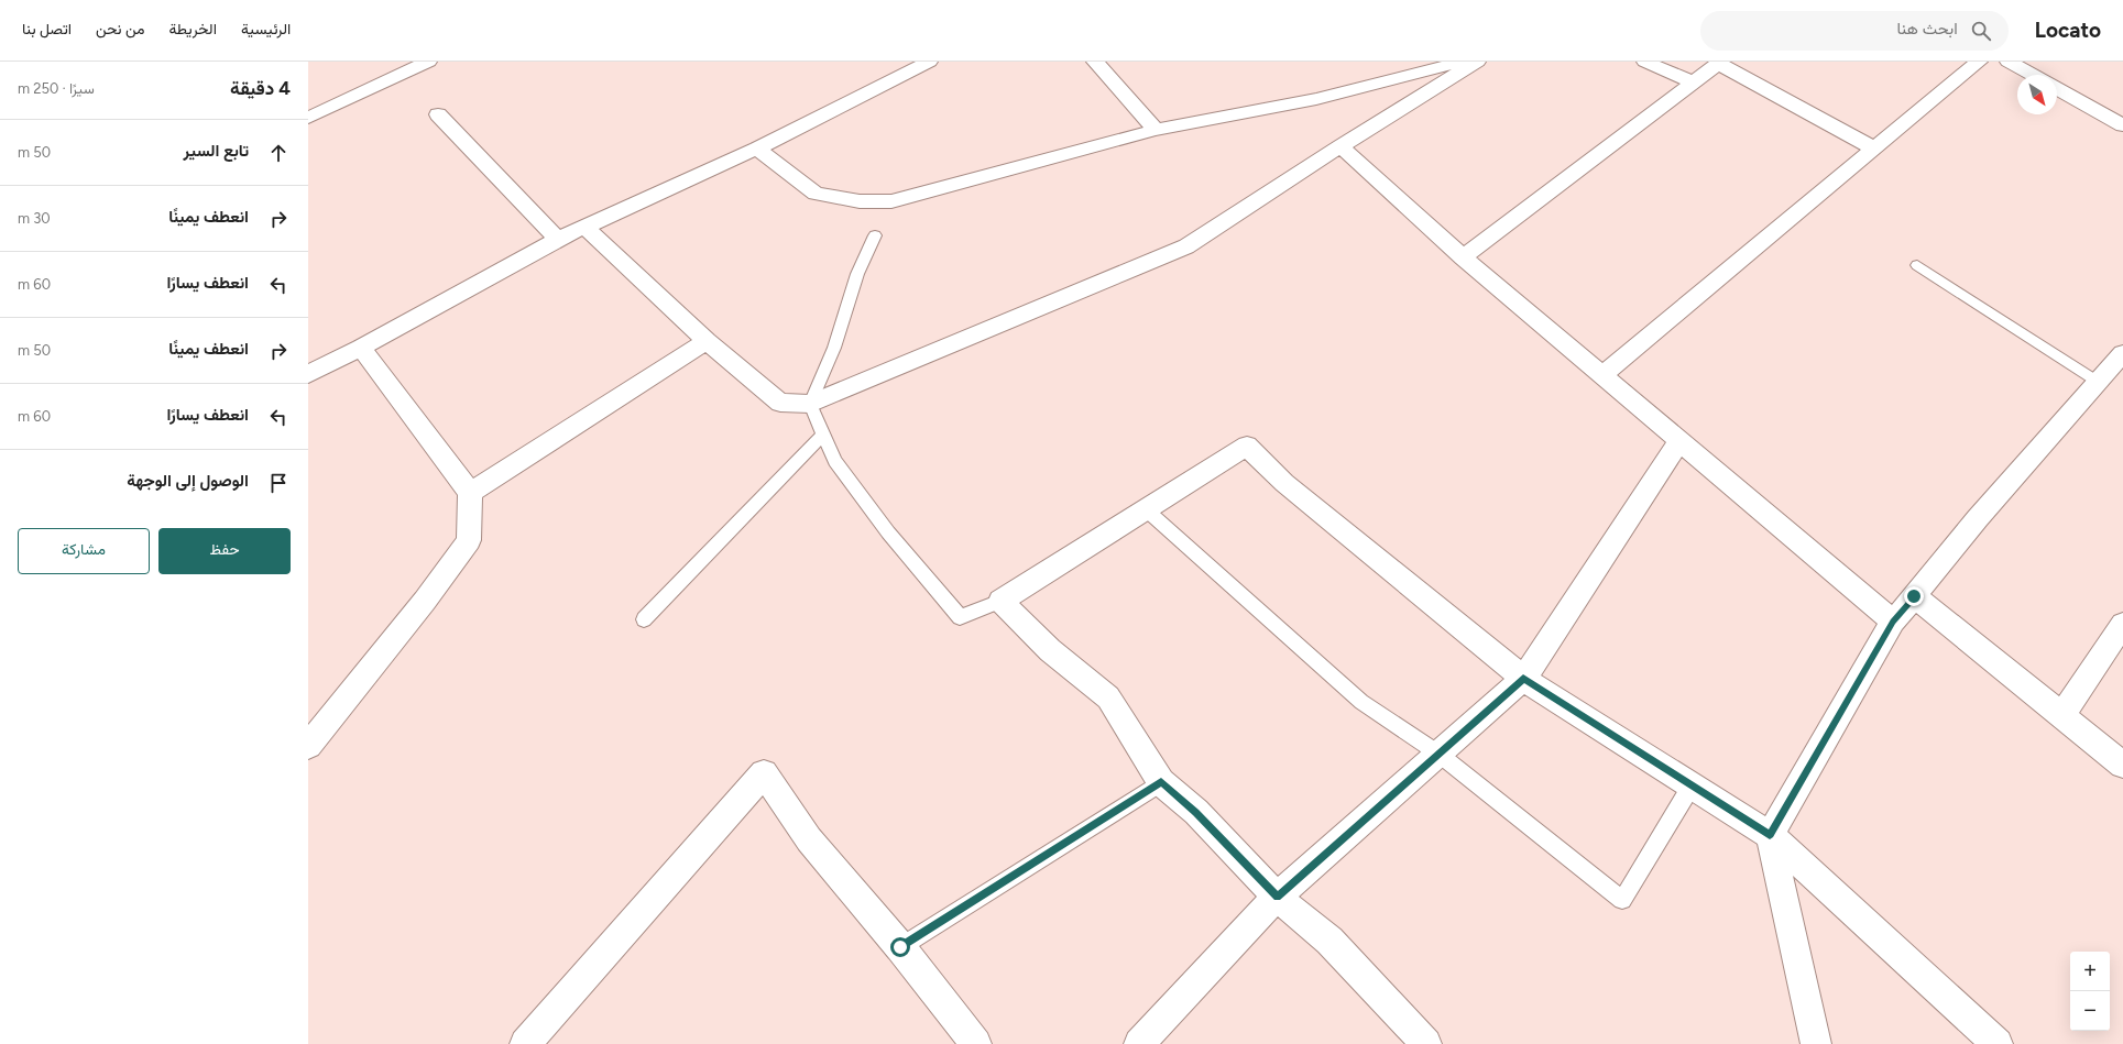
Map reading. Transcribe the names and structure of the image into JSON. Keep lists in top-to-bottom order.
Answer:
{
  "north": "bottom right",
  "page": {
    "header": "Locato",
    "search": "ابحث هنا",
    "nav": [
      "الرئيسية",
      "الخريطة",
      "من نحن",
      "اتصل بنا"
    ],
    "heading": ["4 دقيقة", "سيرًا · 250 m"],
    "list": [
      ["تابع السير", "50 m"],
      ["انعطف يمينًا", "30 m"],
      ["انعطف يسارًا", "60 m"],
      ["انعطف يمينًا", "50 m"],
      ["انعطف يسارًا", "60 m"],
      "الوصول إلى الوجهة"
    ],
    "buttons": ["حفظ", "مشاركة"],
    "map_buttons": ["+", "−"]
  }
}
